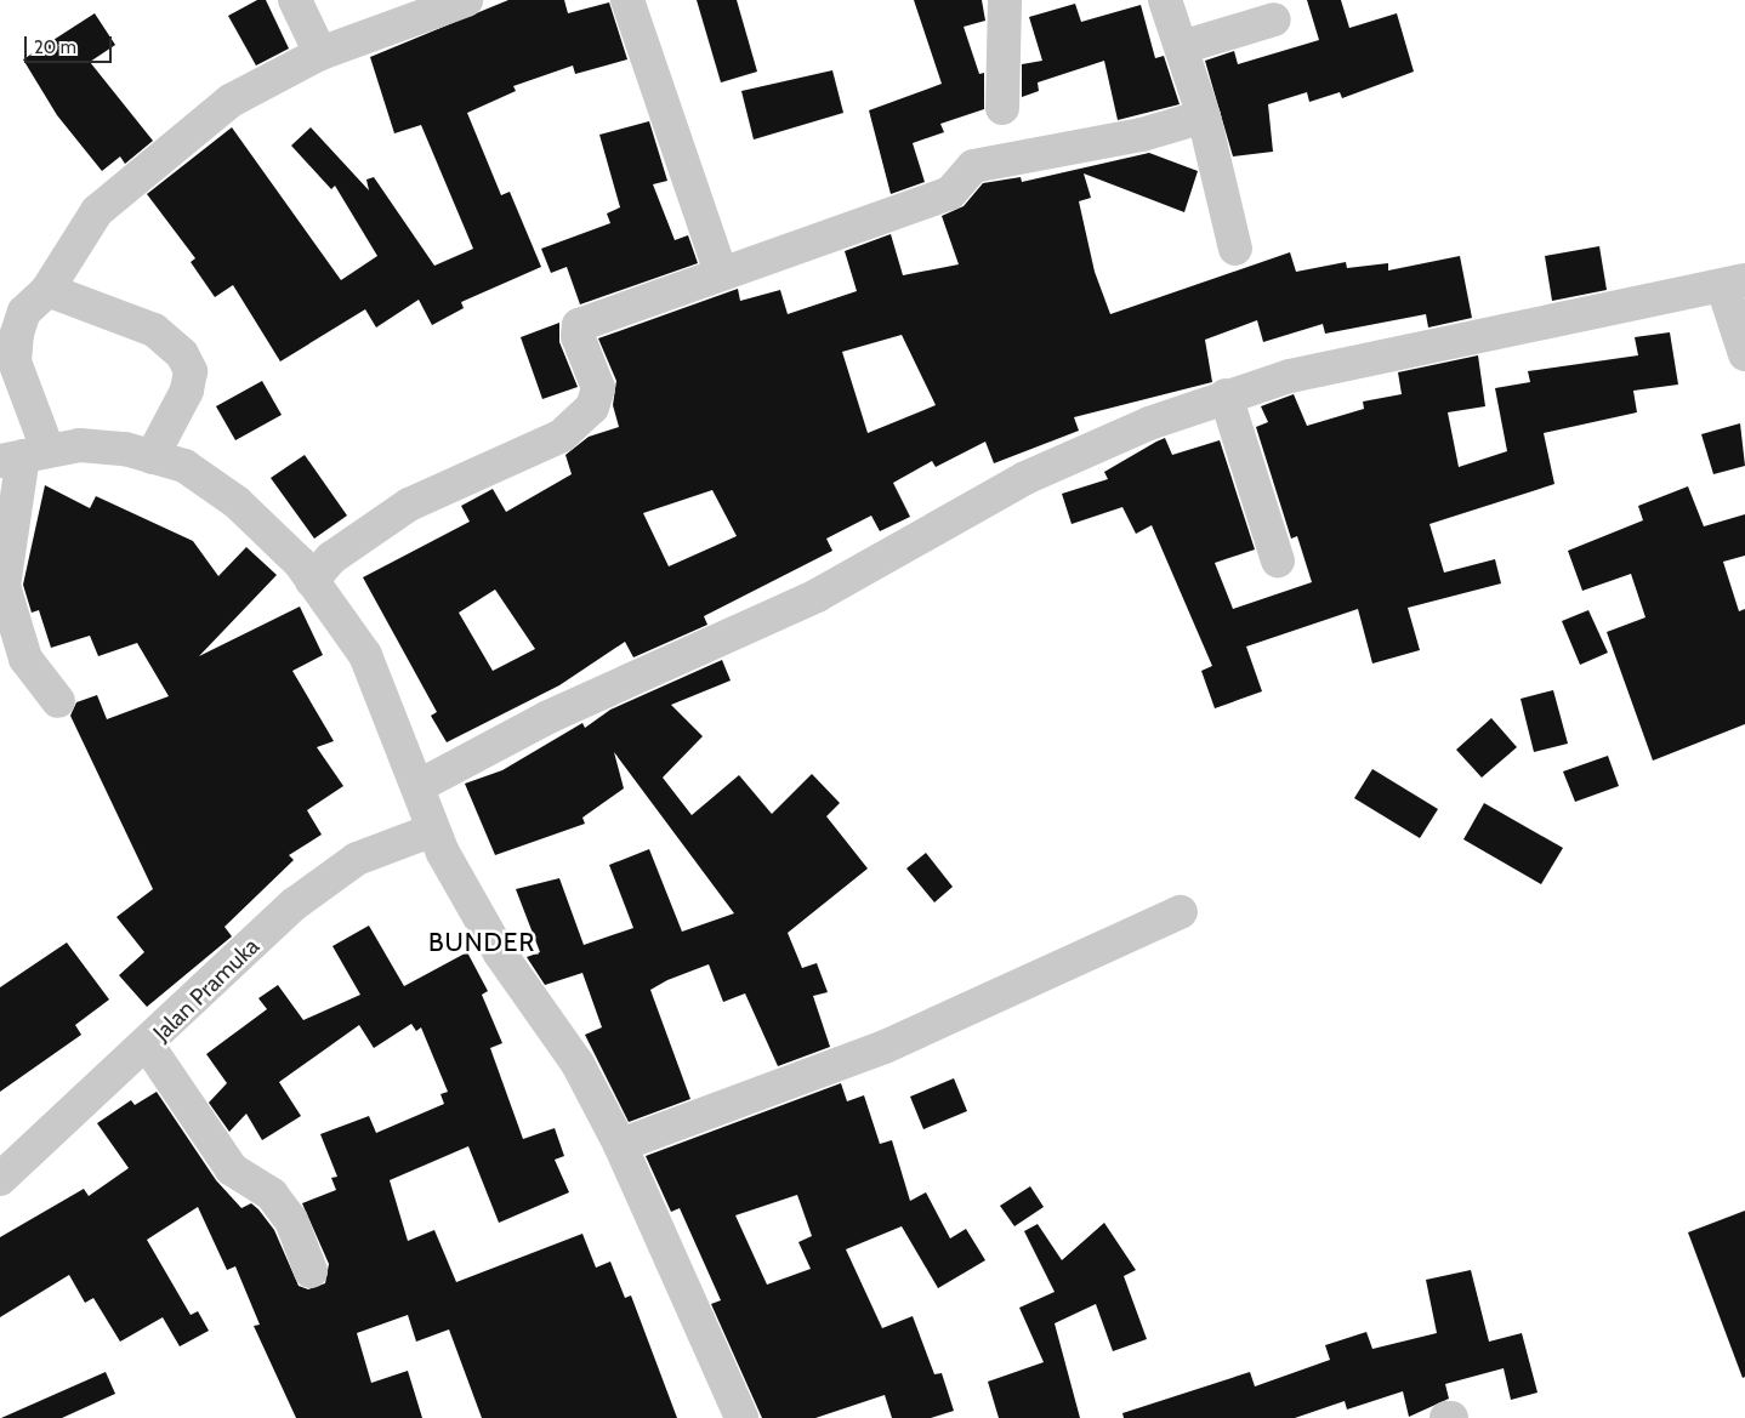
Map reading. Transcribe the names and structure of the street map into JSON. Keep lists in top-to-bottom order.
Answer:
{
  "streets": {
    "street": ["Jalan Pramuka"]
  },
  "districts": ["BUNDER"],
  "scale_bar": "20 m"
}
